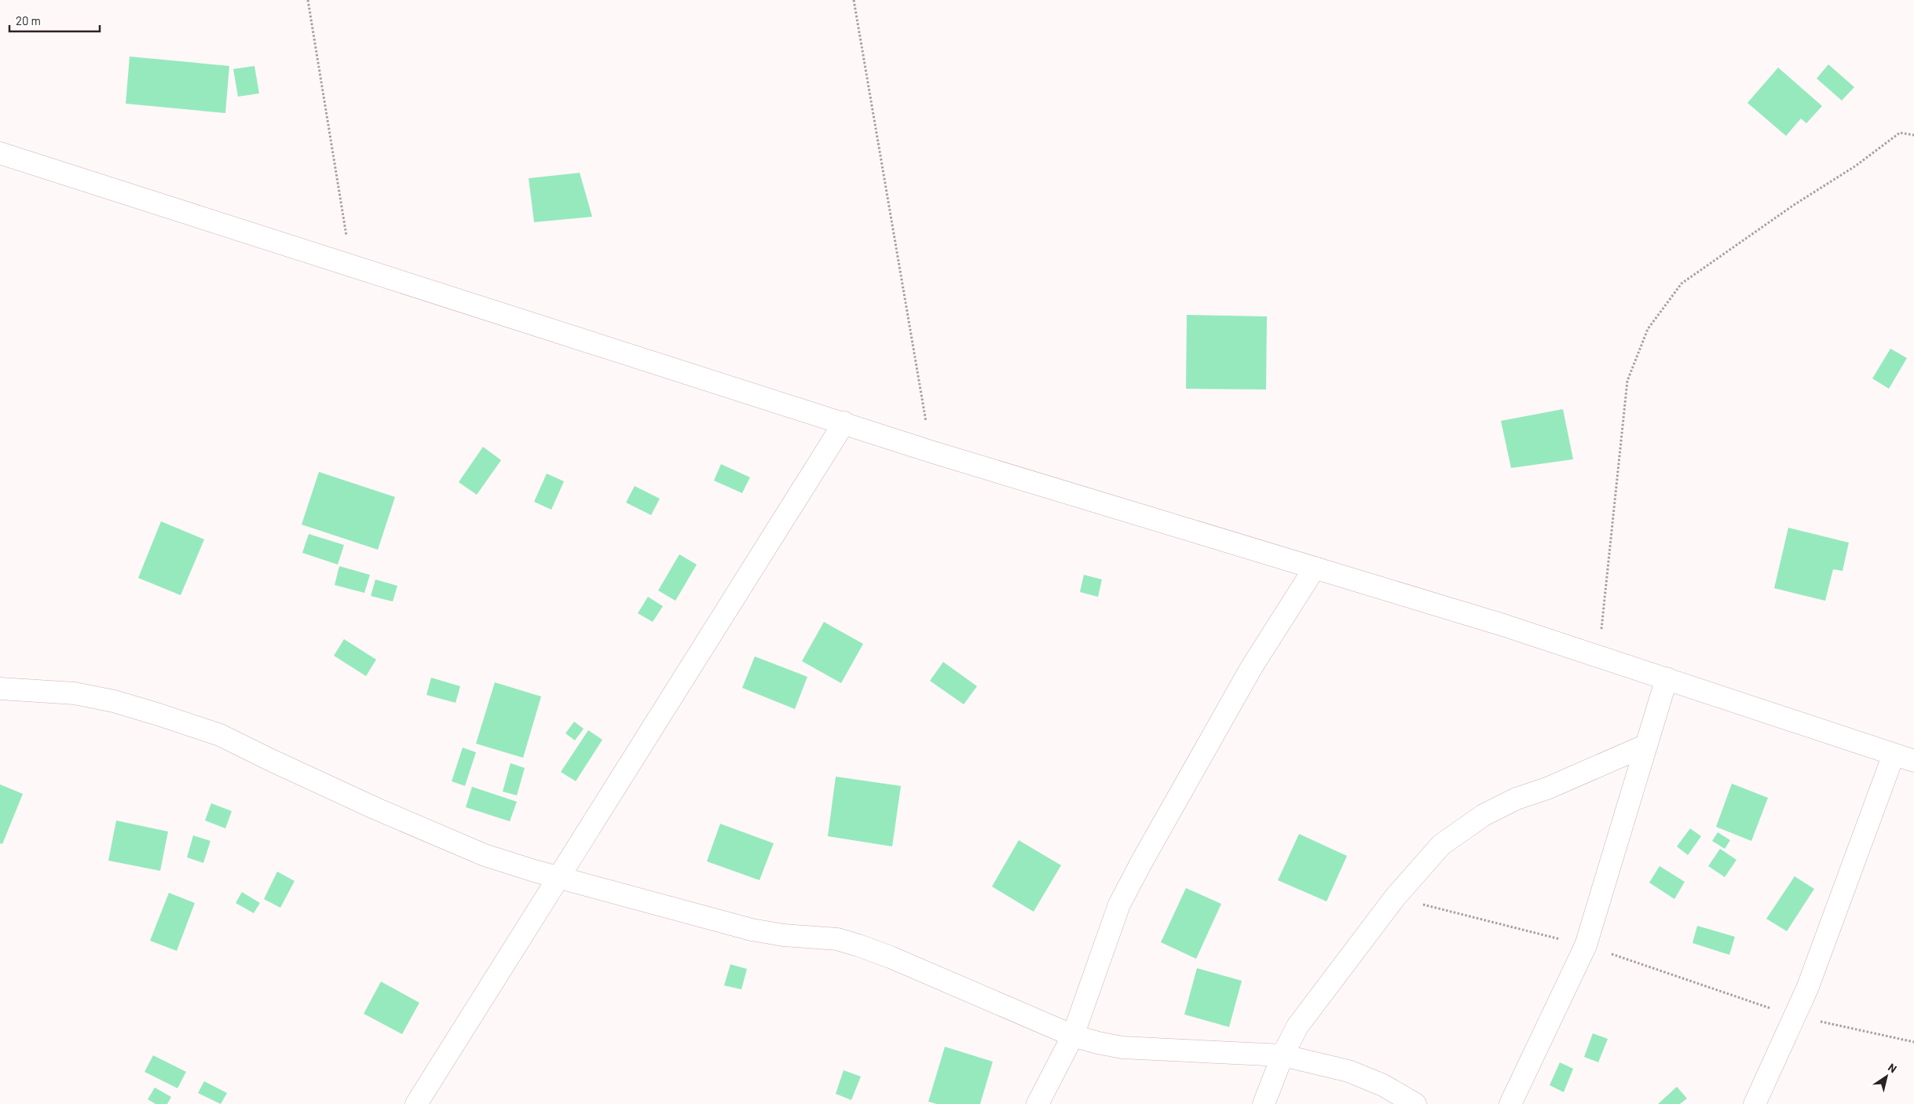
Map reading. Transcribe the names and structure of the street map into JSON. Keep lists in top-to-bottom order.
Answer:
{
  "scale_bar": "20 m",
  "north": "top right"
}
